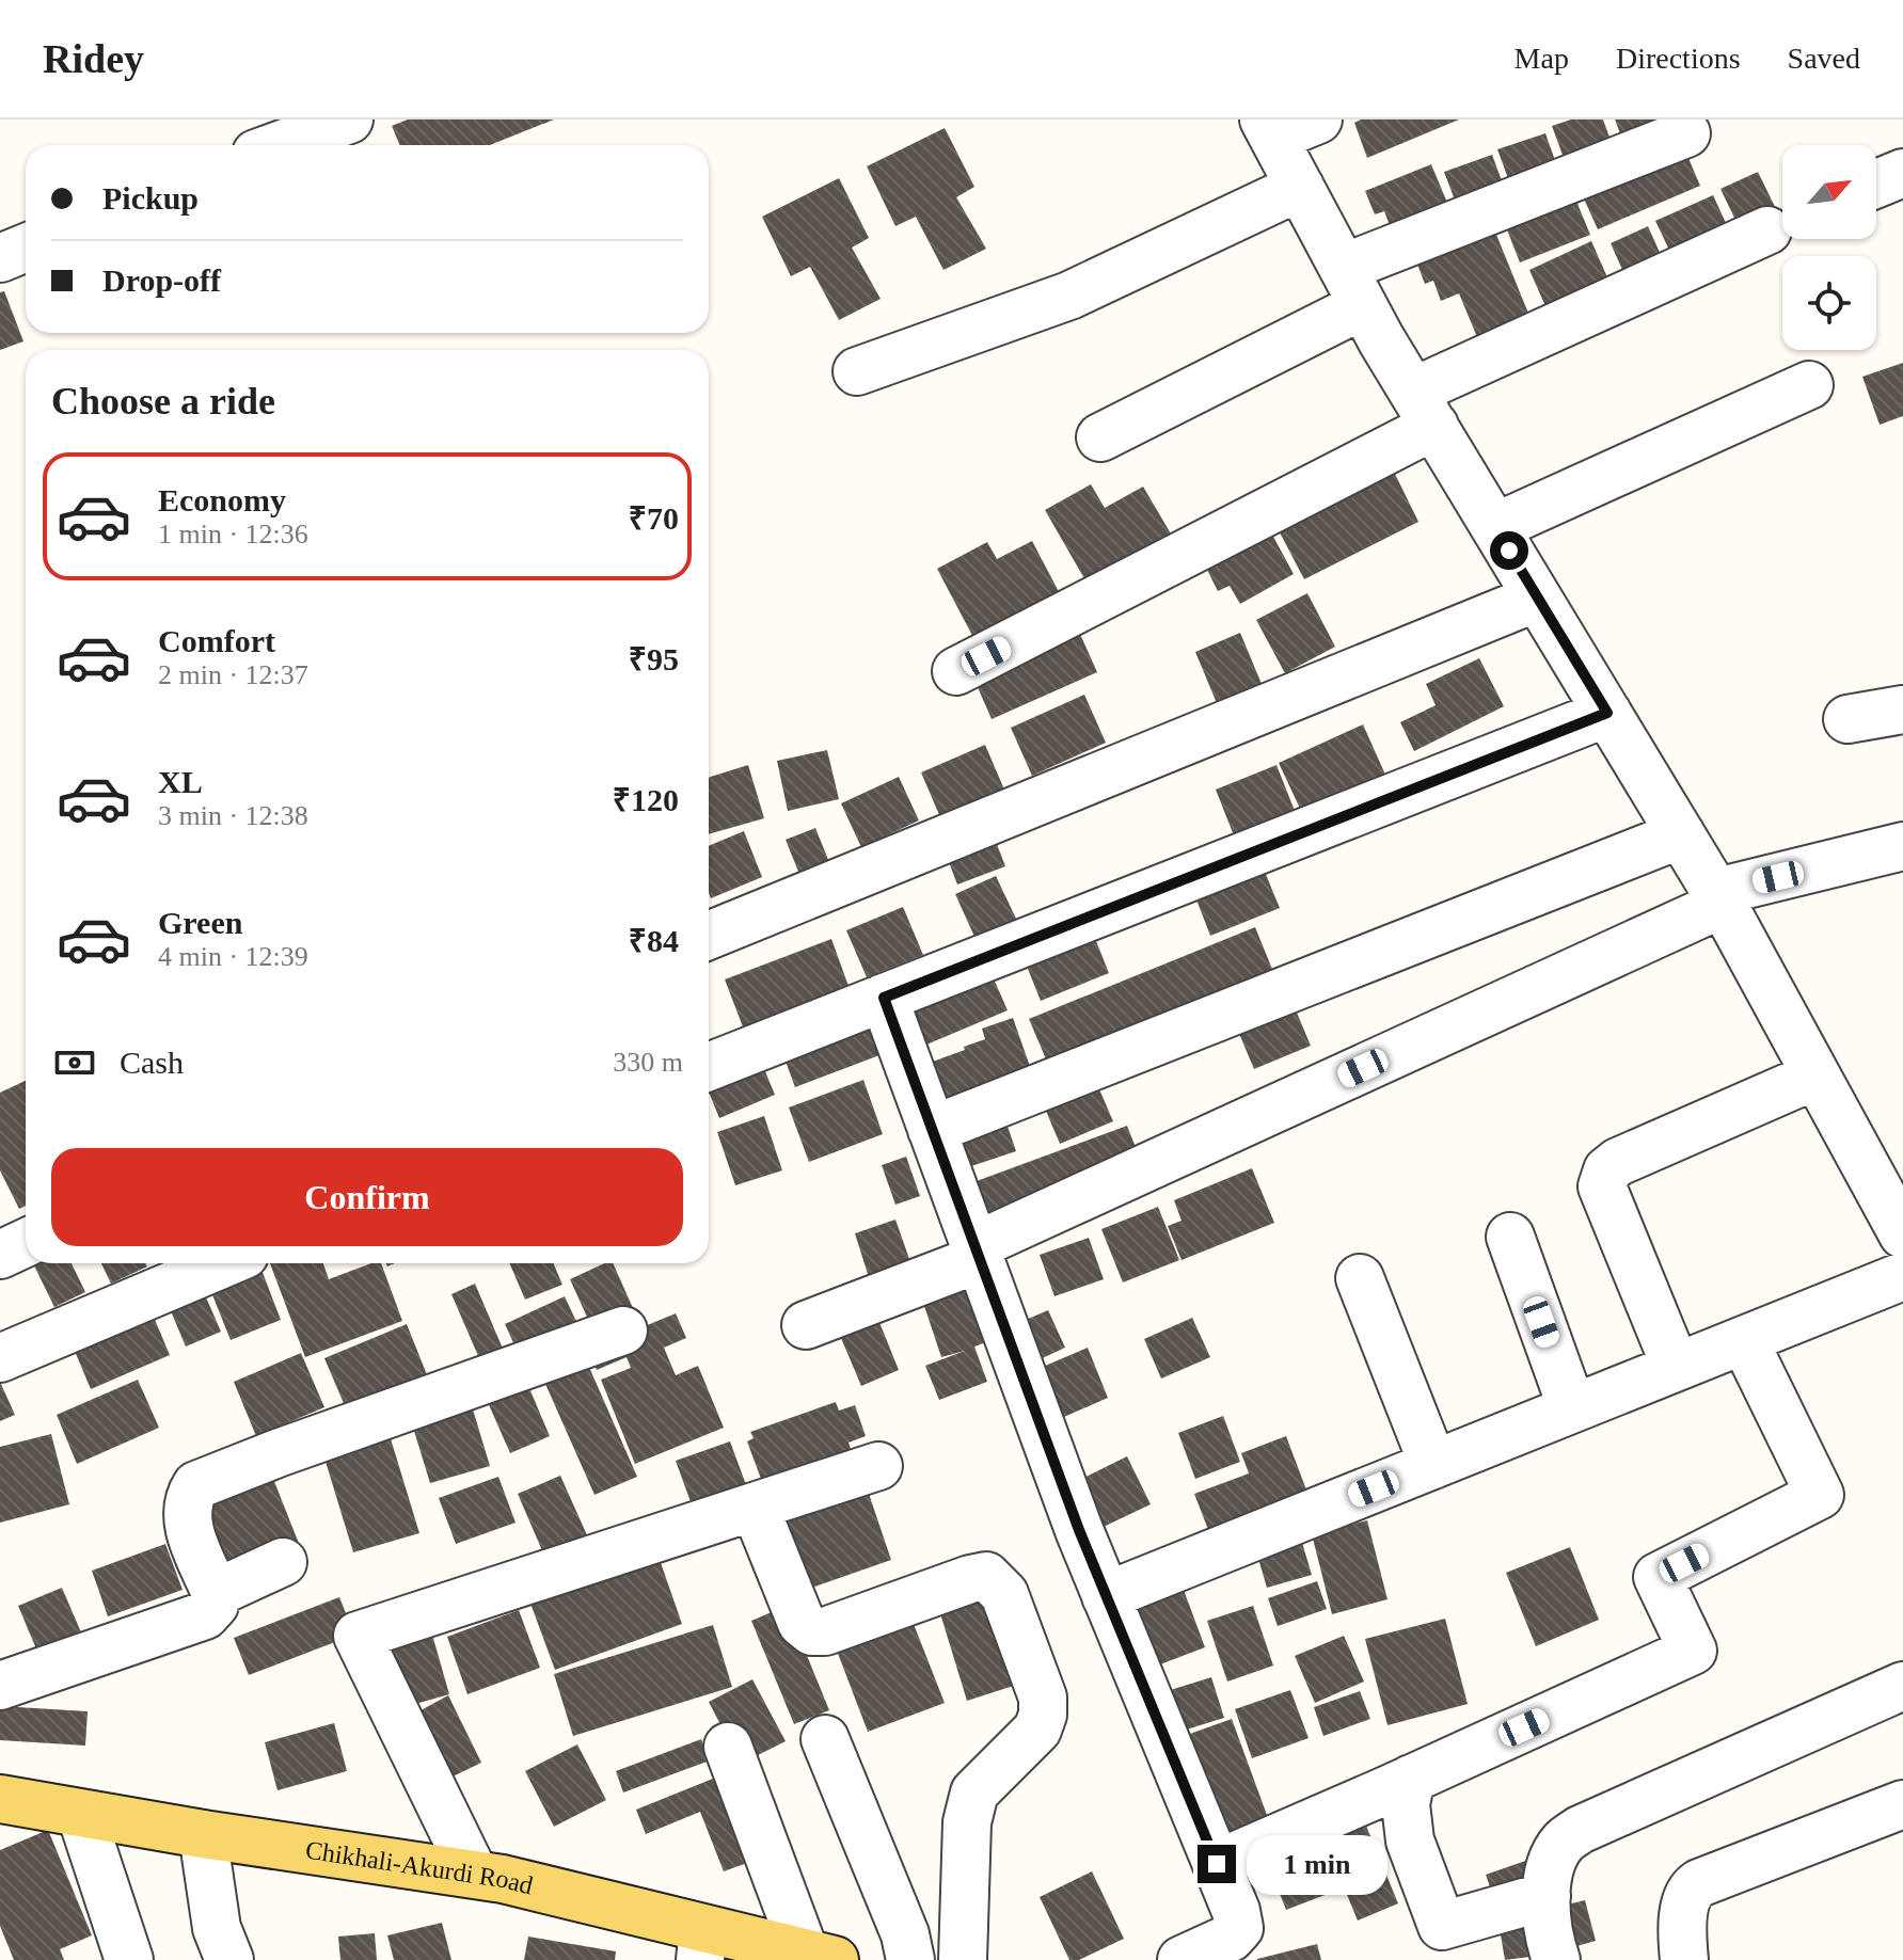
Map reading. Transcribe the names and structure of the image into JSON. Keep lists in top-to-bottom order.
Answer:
{
  "streets": {
    "main road": ["Chikhali-Akurdi Road"]
  },
  "north": "top right",
  "page": {
    "header": "Ridey",
    "nav": ["Map", "Directions", "Saved"],
    "banner": ["Pickup", "Drop-off"],
    "heading": "Choose a ride",
    "list": [
      {
        "name": "Economy",
        "note": "1 min · 12:36",
        "value": "₹70"
      },
      {
        "name": "Comfort",
        "note": "2 min · 12:37",
        "value": "₹95"
      },
      {
        "name": "XL",
        "note": "3 min · 12:38",
        "value": "₹120"
      },
      {
        "name": "Green",
        "note": "4 min · 12:39",
        "value": "₹84"
      }
    ],
    "pay": ["Cash", "330 m"],
    "buttons": "Confirm",
    "bubble": "1 min"
  }
}
